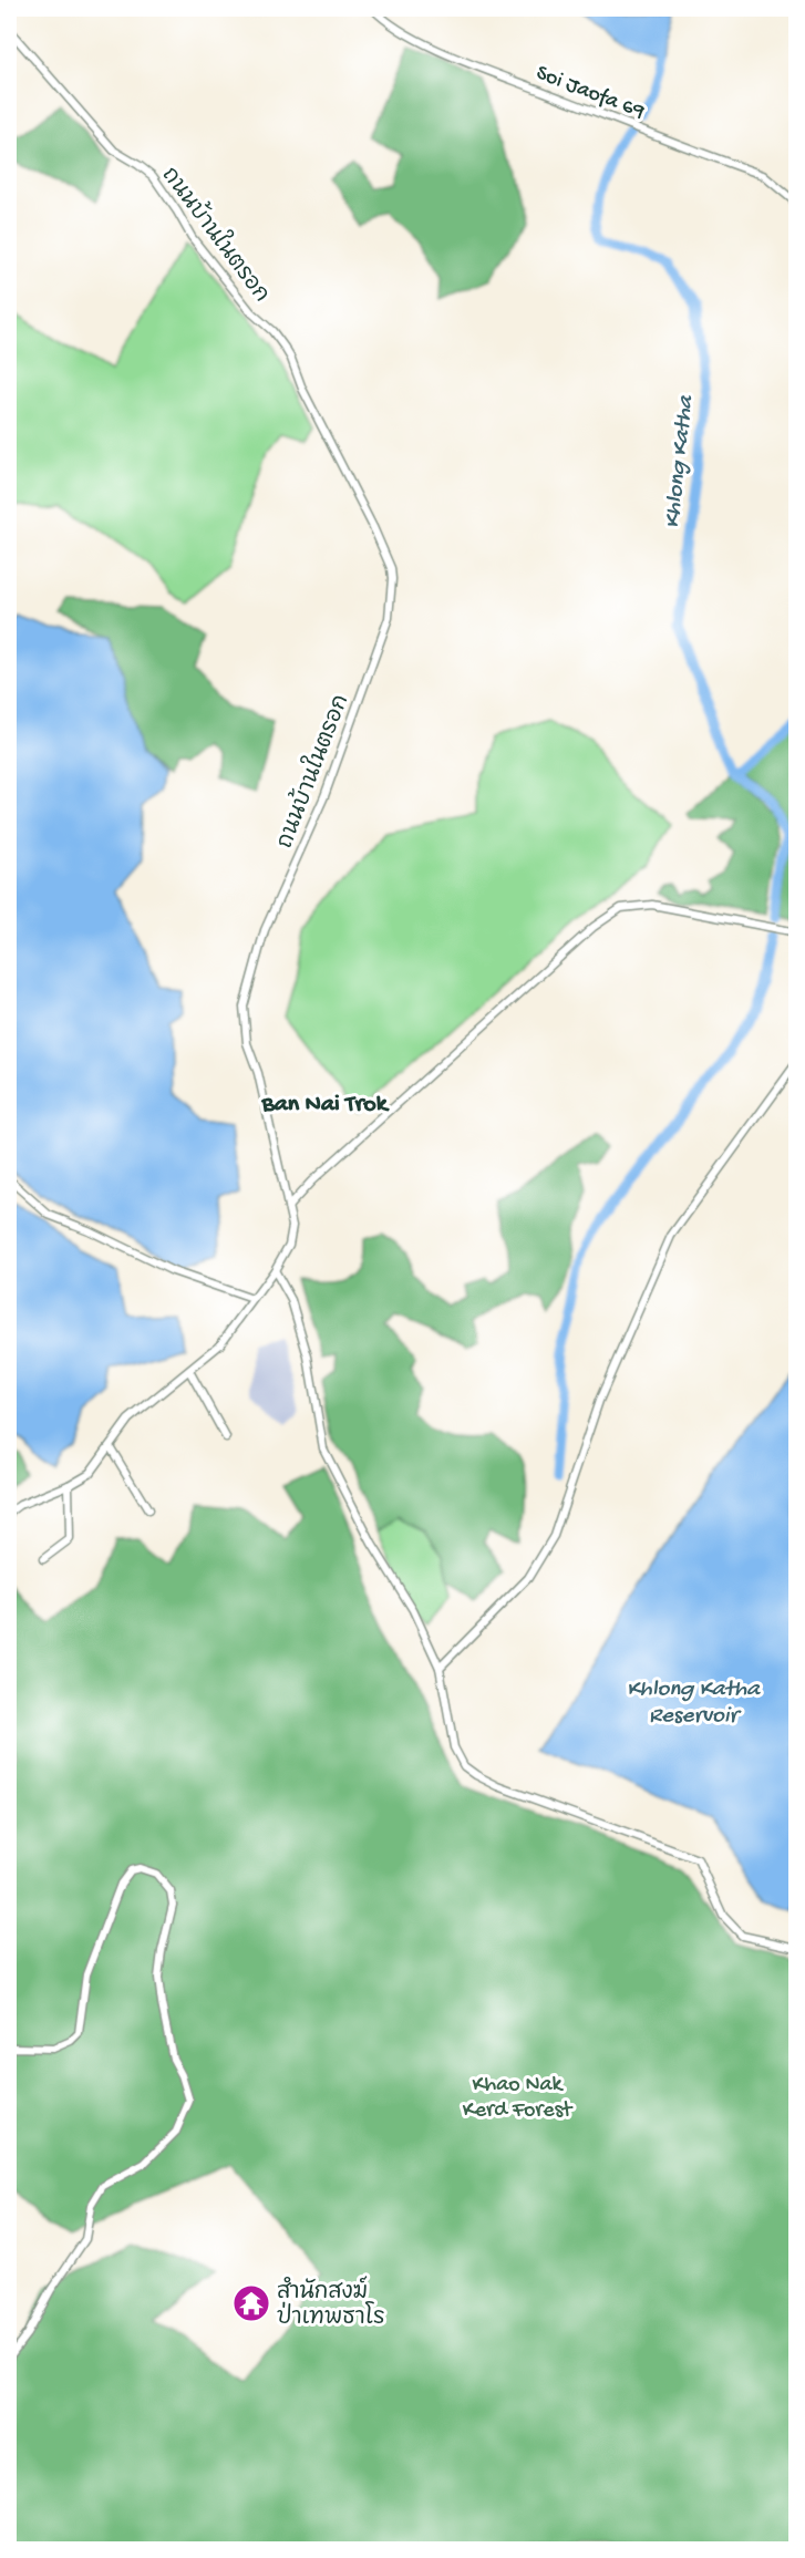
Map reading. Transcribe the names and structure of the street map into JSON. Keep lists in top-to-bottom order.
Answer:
{
  "streets": {
    "street": ["Soi Jaofa 69", "ถนนบ้านในตรอก"]
  },
  "districts": ["Ban Nai Trok"],
  "water": ["Khlong Katha", "Khlong Katha Reservoir"],
  "parks": ["Khao Nak Kerd Forest"],
  "places": {
    "temple": ["สำนักสงฆ์ ป่าเทพธาโร"]
  }
}
